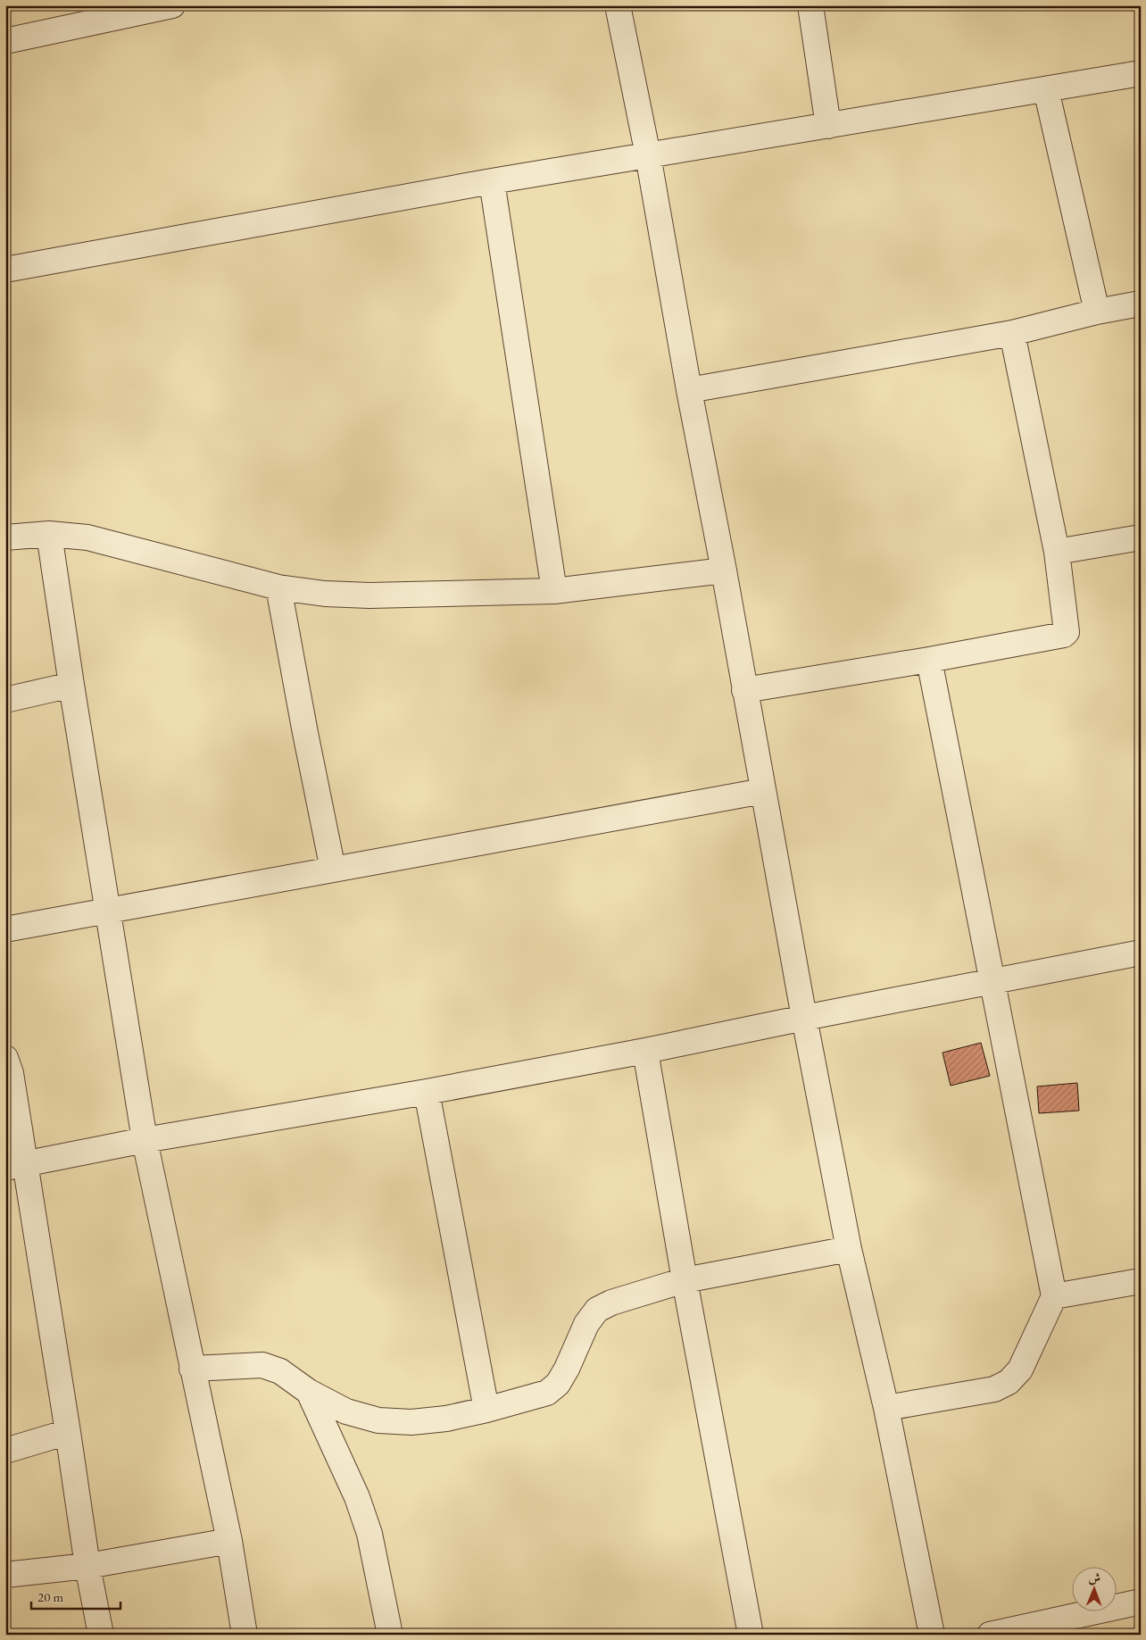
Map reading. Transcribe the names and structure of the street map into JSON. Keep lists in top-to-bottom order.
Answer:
{
  "scale_bar": "20 m",
  "north": "top"
}
